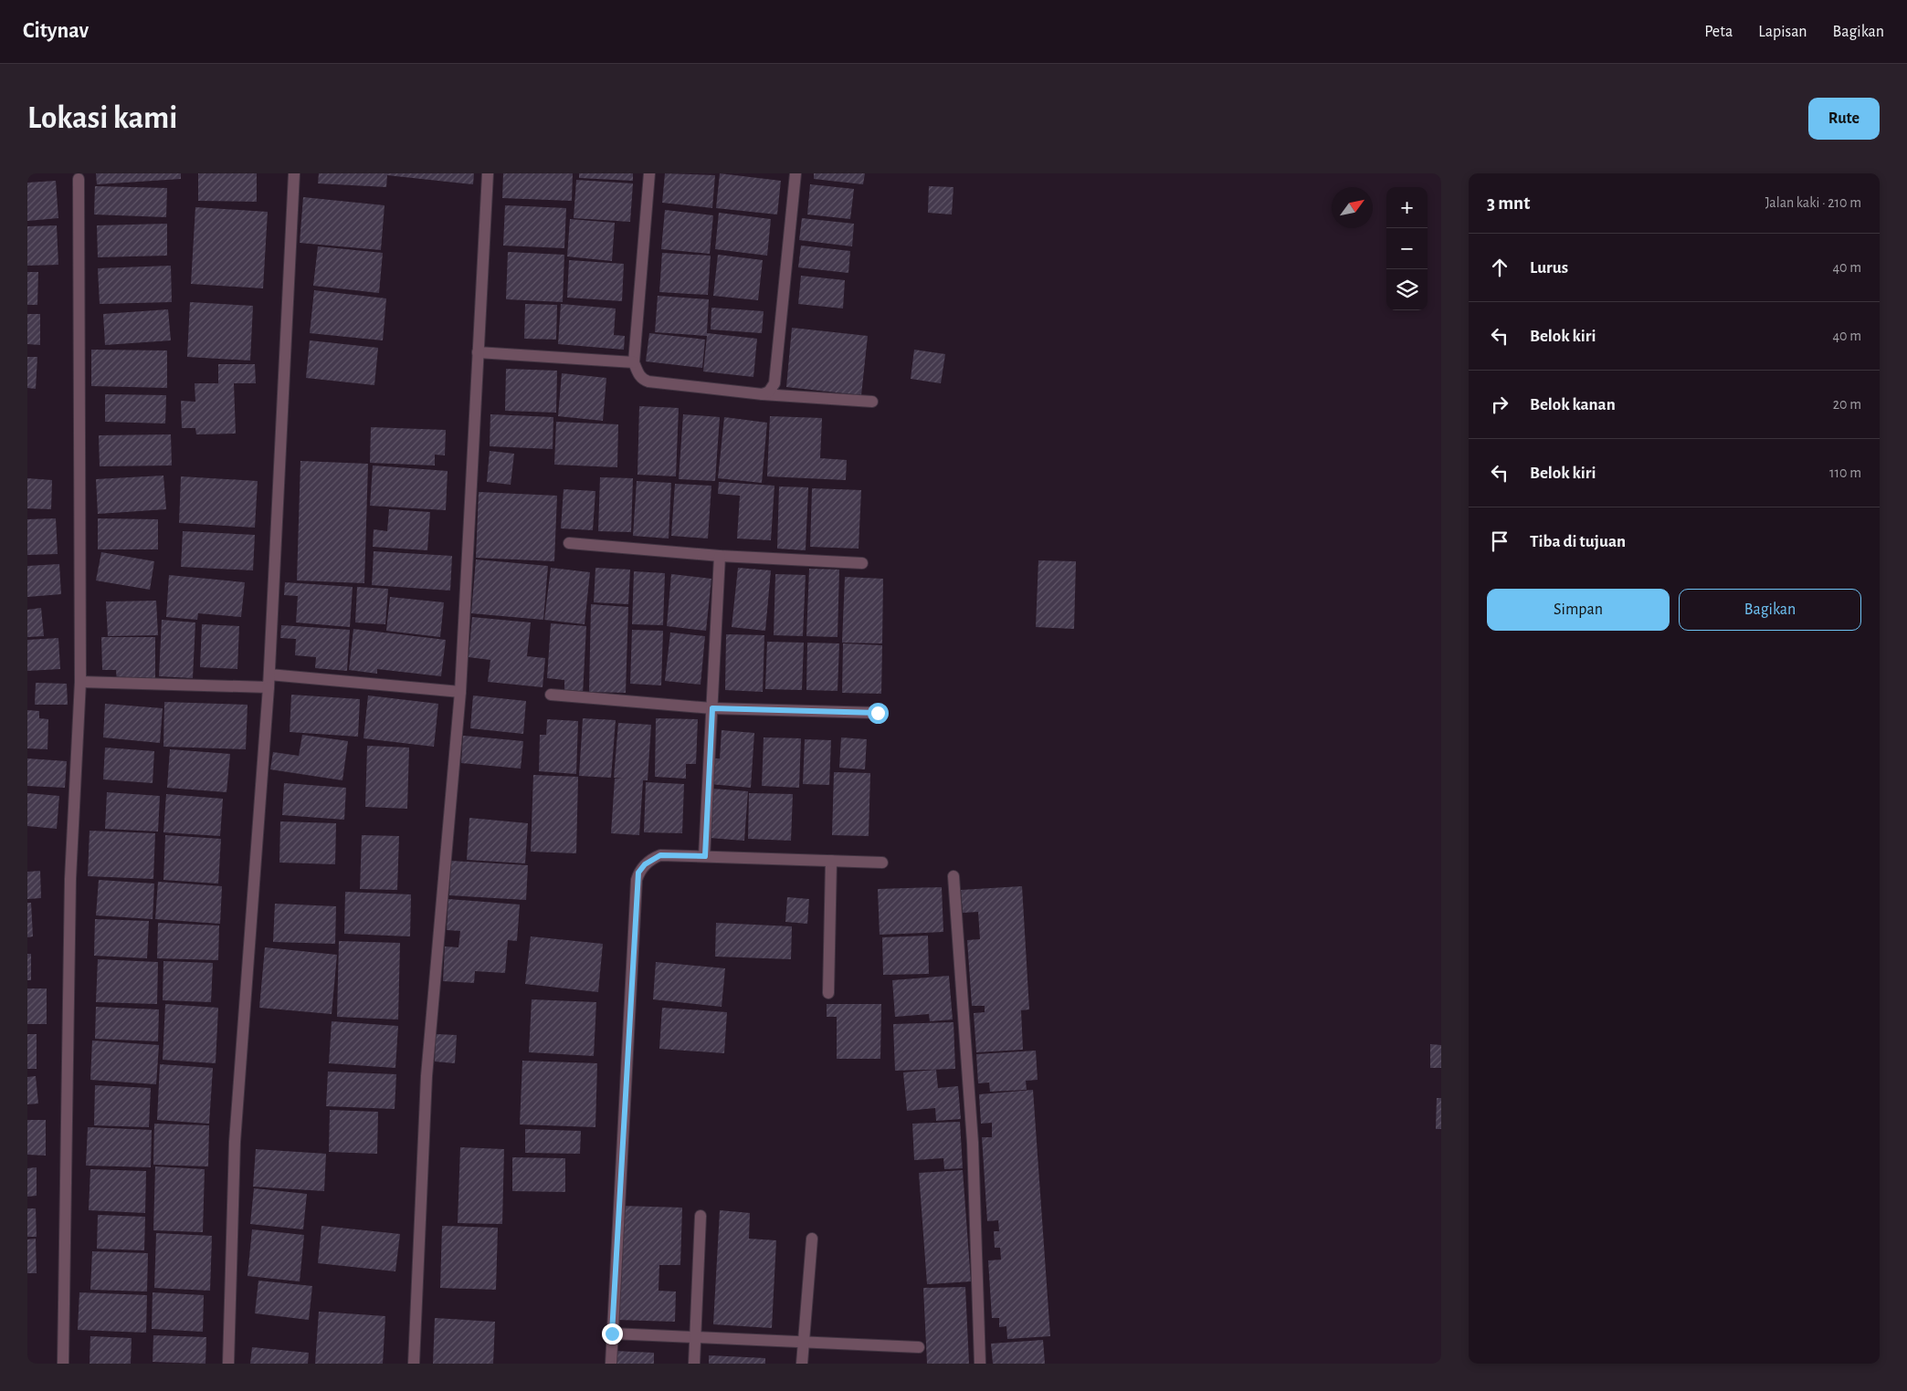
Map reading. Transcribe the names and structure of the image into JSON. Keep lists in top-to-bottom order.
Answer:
{
  "north": "top right",
  "page": {
    "header": "Citynav",
    "nav": ["Peta", "Lapisan", "Bagikan"],
    "buttons": [
      "Rute",
      ["Simpan", "Bagikan"]
    ],
    "title": "Lokasi kami",
    "heading": ["3 mnt", "Jalan kaki · 210 m"],
    "map_buttons": ["+", "−"],
    "list": [
      ["Lurus", "40 m"],
      ["Belok kiri", "40 m"],
      ["Belok kanan", "20 m"],
      ["Belok kiri", "110 m"],
      "Tiba di tujuan"
    ]
  }
}
